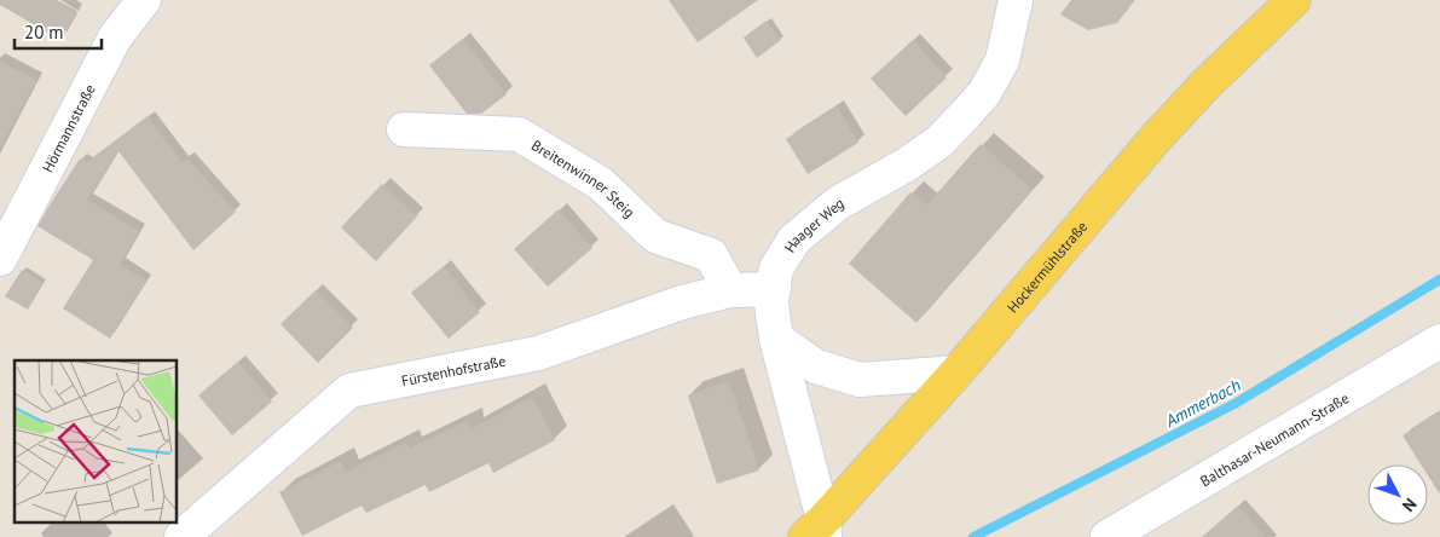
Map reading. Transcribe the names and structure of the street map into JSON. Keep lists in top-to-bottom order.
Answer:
{
  "streets": {
    "main road": ["Hockermühlstraße"],
    "street": [
      "Hörmannstraße",
      "Breitenwinner Steig",
      "Haager Weg",
      "Fürstenhofstraße",
      "Balthasar-Neumann-Straße"
    ]
  },
  "crossings": [
    ["Breitenwinner Steig", "Fürstenhofstraße"],
    ["Haager Weg", "Hockermühlstraße"],
    ["Haager Weg", "Fürstenhofstraße"]
  ],
  "water": ["Ammerbach"],
  "scale_bar": "20 m",
  "north": "bottom right"
}
